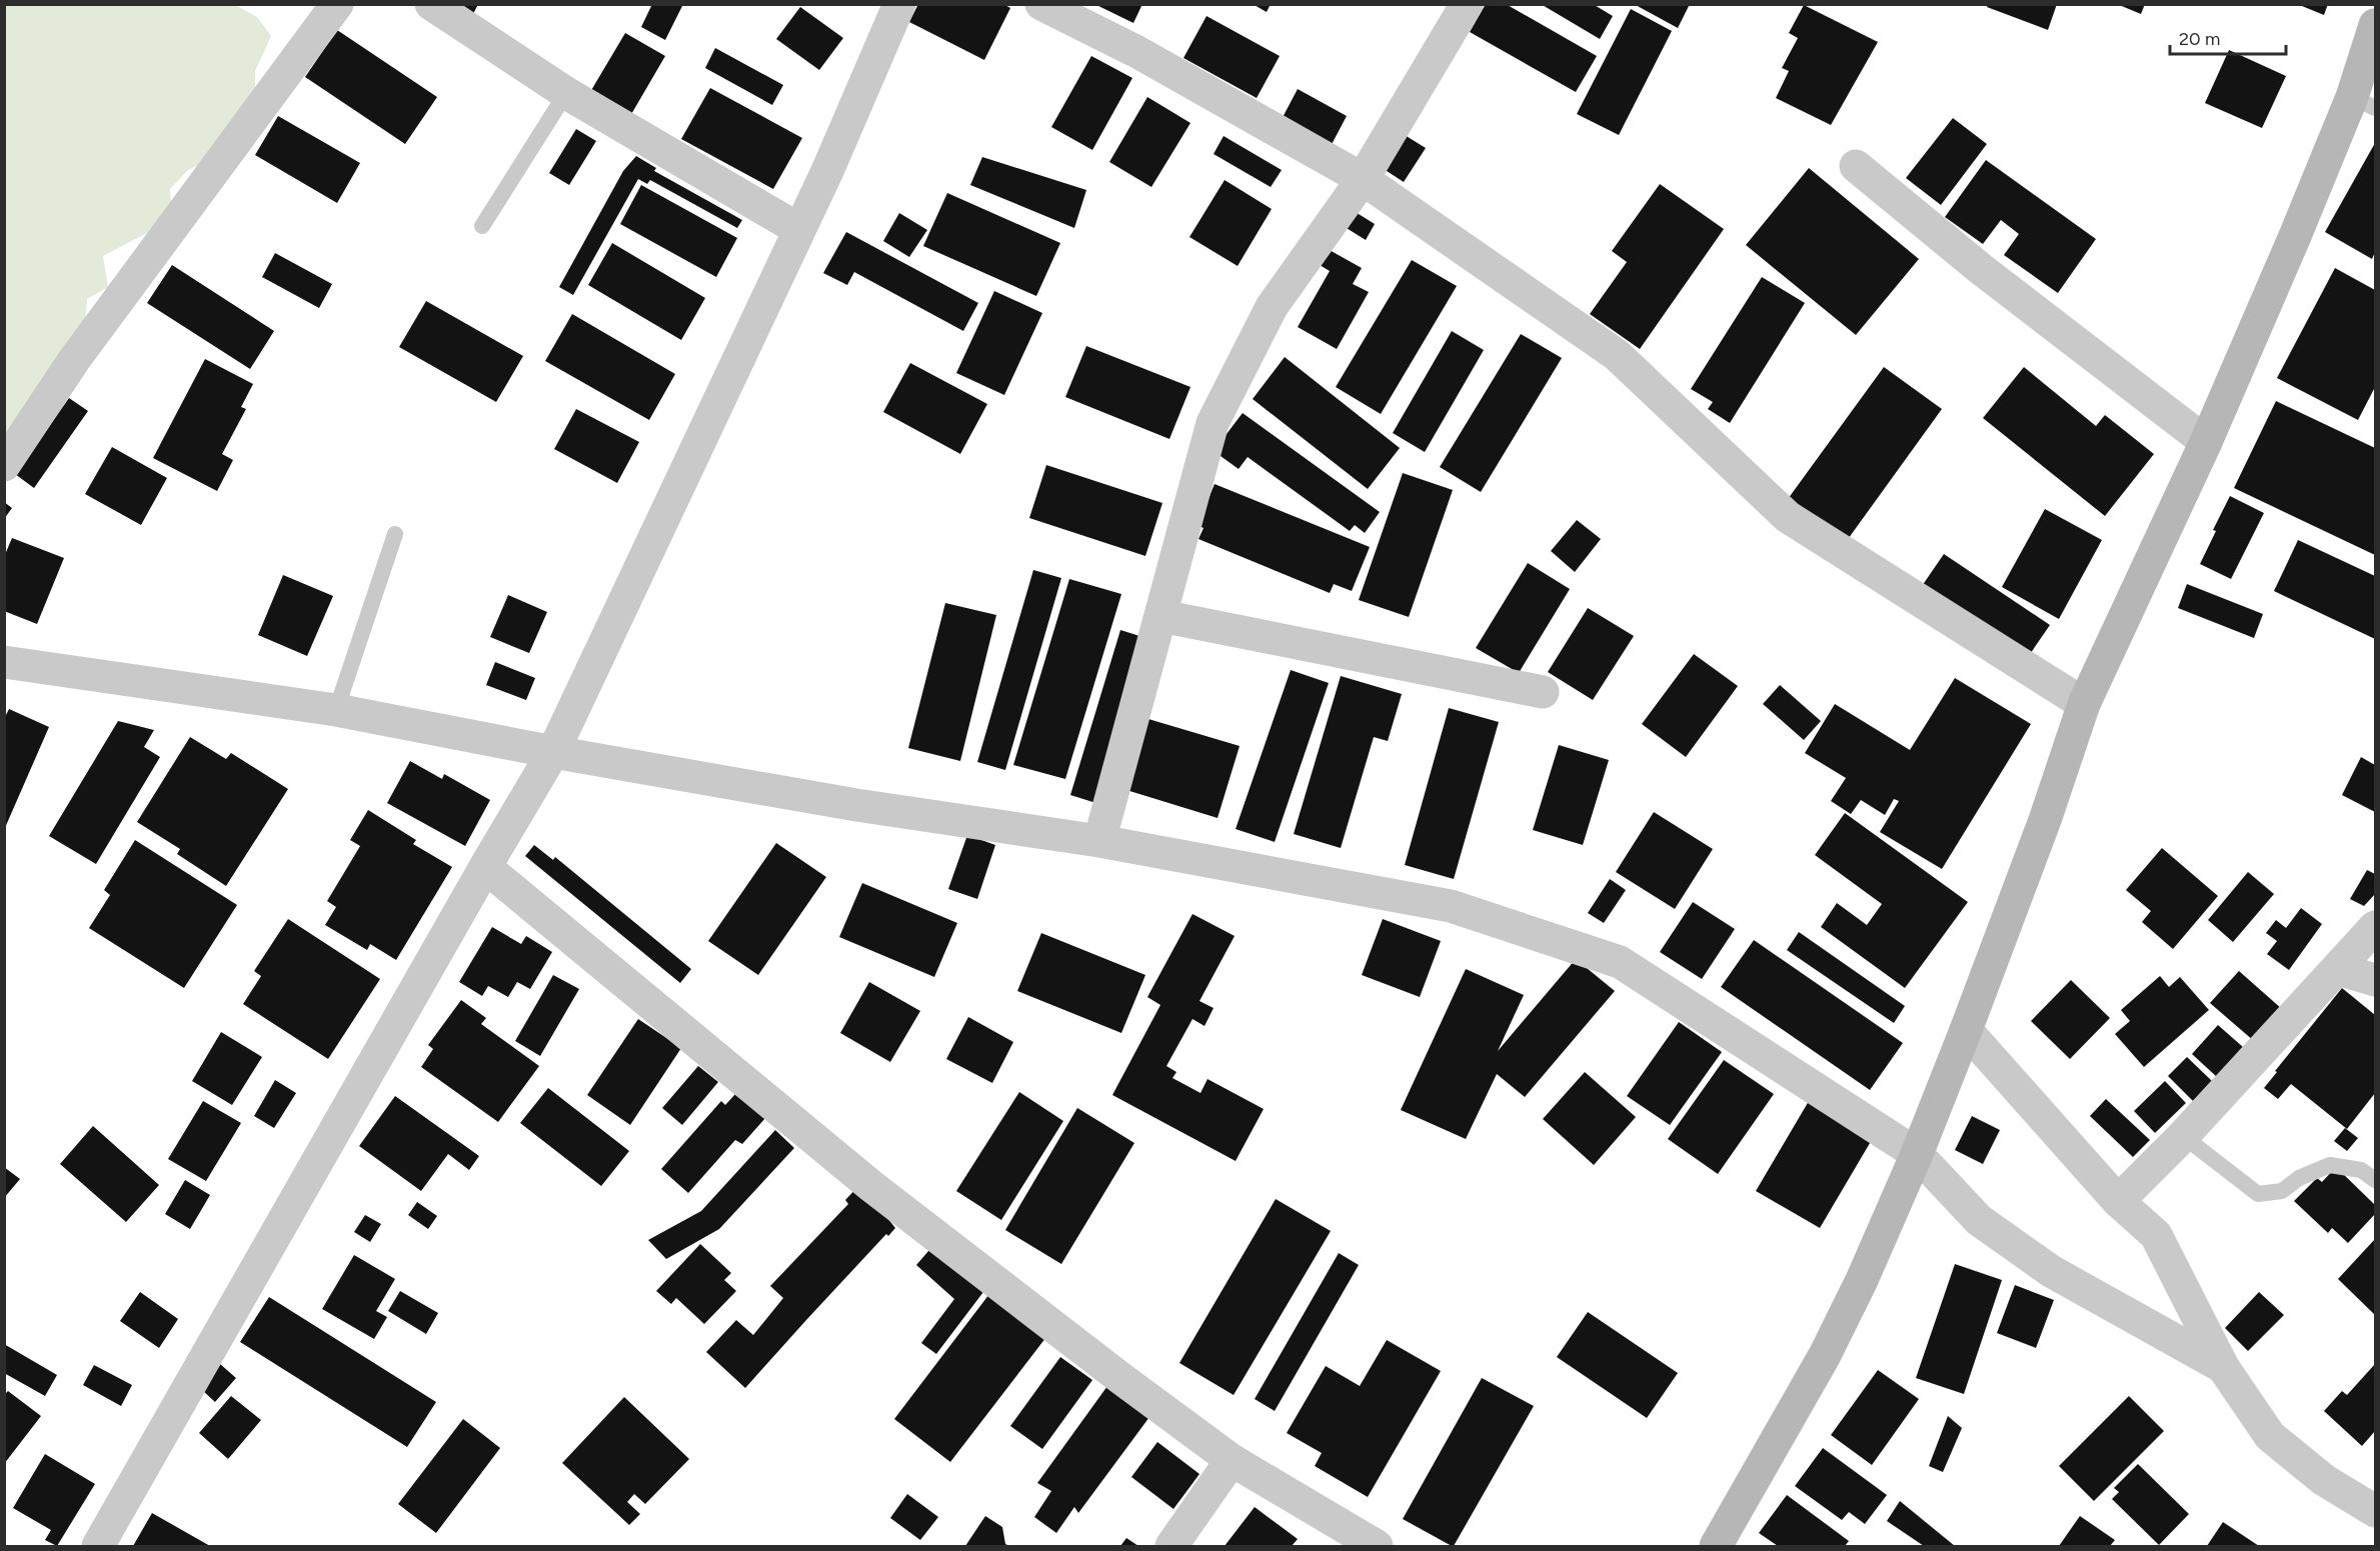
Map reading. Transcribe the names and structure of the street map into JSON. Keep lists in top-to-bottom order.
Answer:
{
  "scale_bar": "20 m"
}
